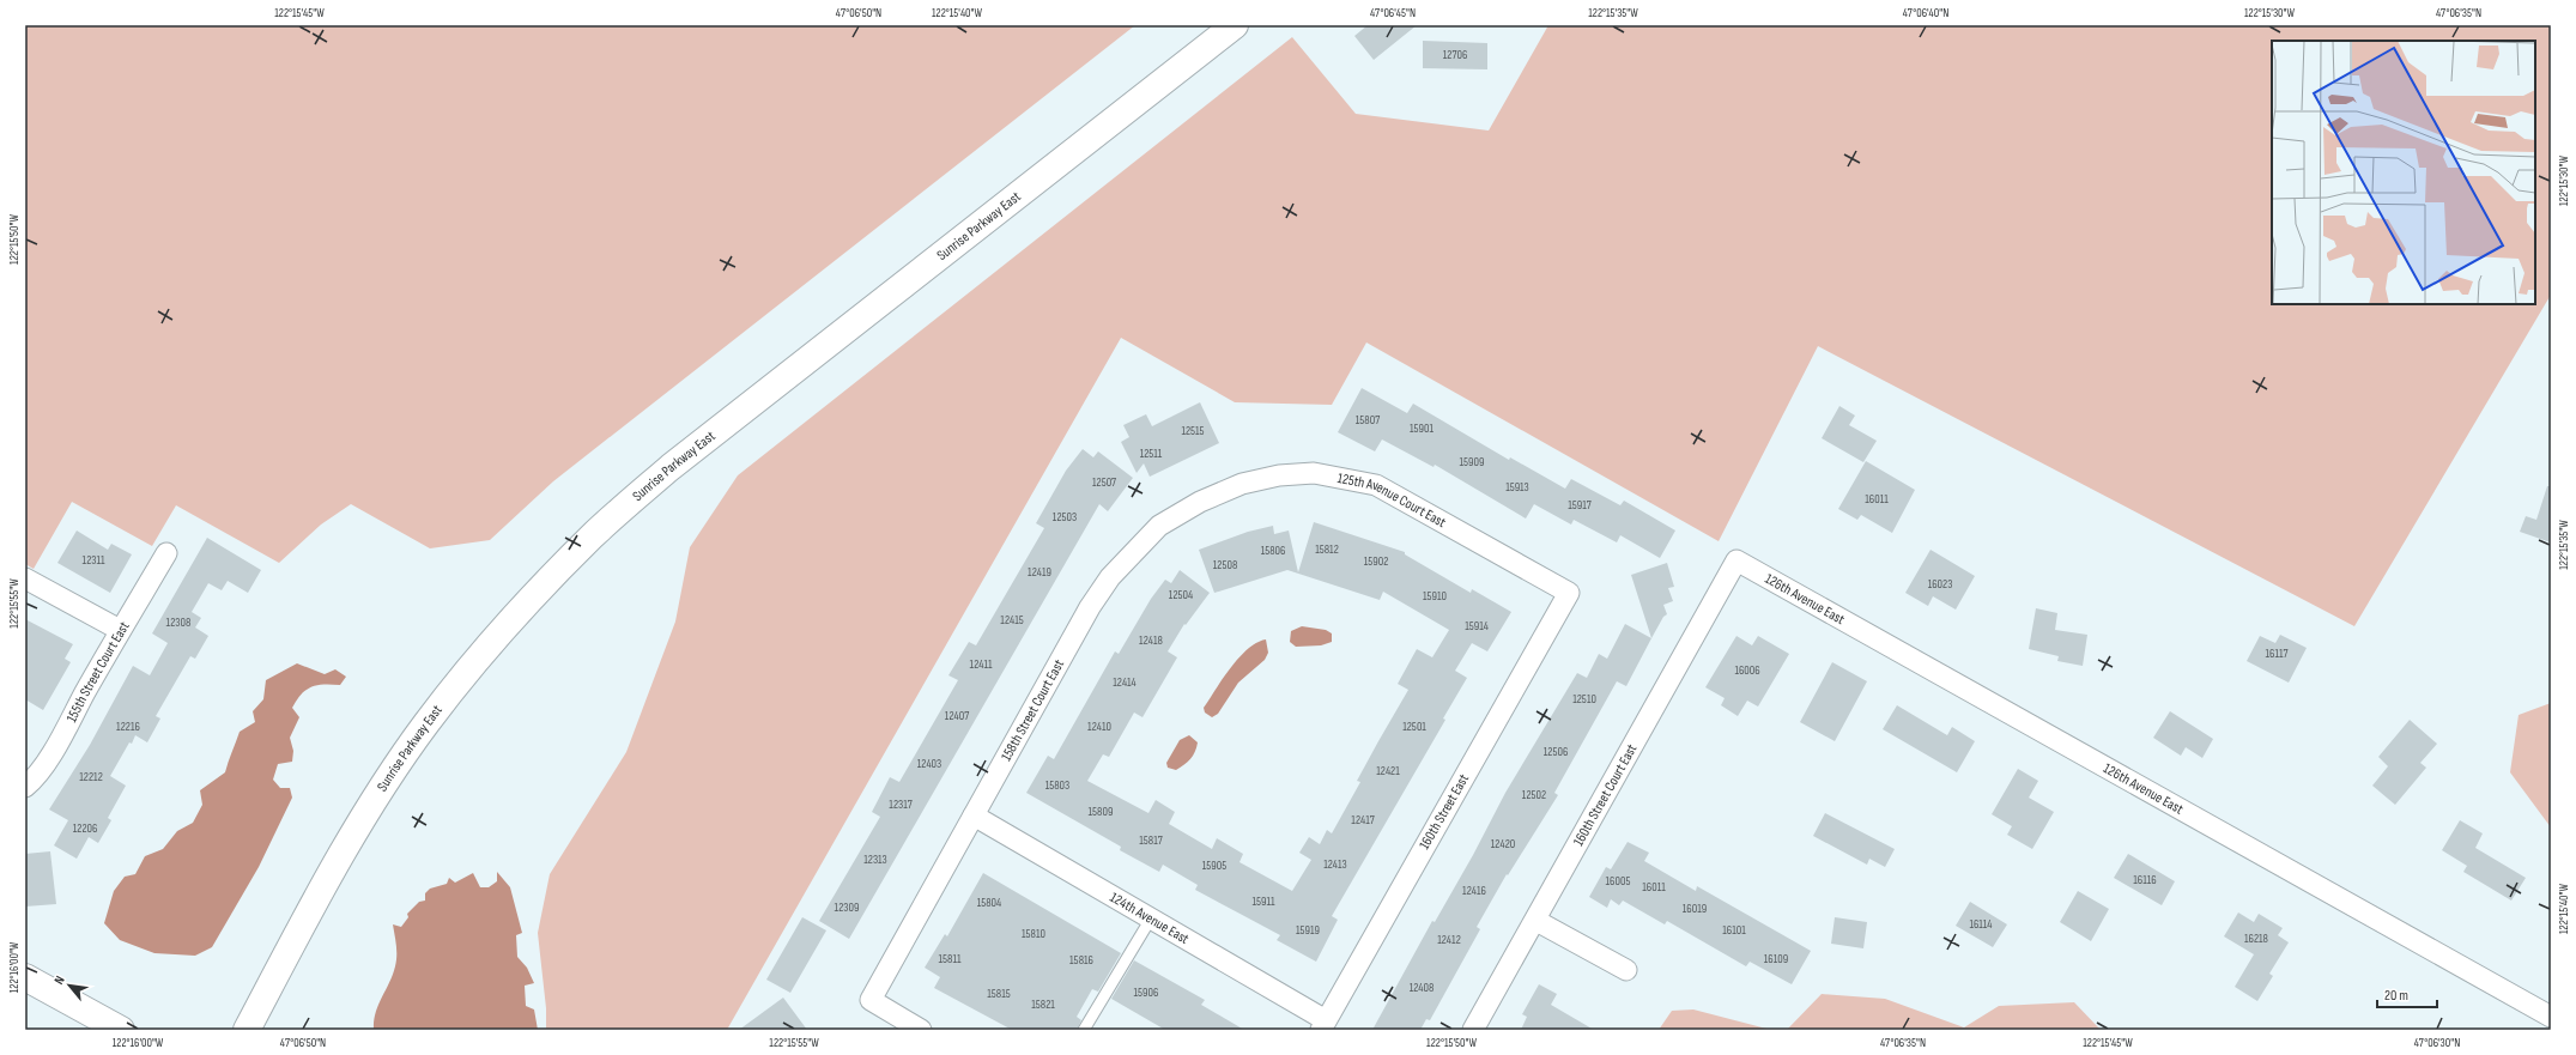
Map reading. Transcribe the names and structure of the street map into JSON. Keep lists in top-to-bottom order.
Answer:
{
  "streets": {
    "street": [
      "Sunrise Parkway East",
      "125th Avenue Court East",
      "126th Avenue East",
      "155th Street Court East",
      "158th Street Court East",
      "160th Street Court East",
      "160th Street East",
      "124th Avenue East"
    ]
  },
  "crossings": [
    ["125th Avenue Court East", "158th Street Court East"],
    ["125th Avenue Court East", "160th Street East"],
    ["126th Avenue East", "160th Street Court East"],
    ["158th Street Court East", "124th Avenue East"],
    ["160th Street East", "124th Avenue East"]
  ],
  "house_numbers": [
    "12706",
    "15807",
    "15901",
    "12515",
    "12511",
    "15909",
    "12507",
    "15913",
    "16011",
    "15917",
    "12503",
    "15812",
    "15806",
    "12311",
    "15902",
    "12508",
    "12419",
    "16023",
    "12504",
    "15910",
    "12415",
    "12308",
    "15914",
    "12418",
    "16117",
    "12411",
    "16006",
    "12414",
    "12510",
    "12407",
    "12216",
    "12410",
    "12501",
    "12506",
    "12403",
    "12421",
    "12212",
    "15803",
    "12502",
    "12317",
    "15809",
    "12417",
    "12206",
    "15817",
    "12420",
    "12313",
    "12413",
    "15905",
    "16116",
    "16005",
    "16011",
    "12416",
    "15911",
    "15804",
    "12309",
    "16019",
    "16114",
    "15919",
    "16101",
    "15810",
    "16218",
    "12412",
    "15811",
    "16109",
    "15816",
    "12408",
    "15906",
    "15815",
    "15821"
  ],
  "scale_bar": "20 m",
  "north": "top left",
  "coordinates": [
    "122°15'45\"W",
    "47°06'50\"N",
    "122°15'40\"W",
    "47°06'45\"N",
    "122°15'35\"W",
    "47°06'40\"N",
    "122°15'30\"W",
    "47°06'35\"N",
    "122°15'50\"W",
    "122°15'55\"W",
    "122°16'00\"W",
    "47°06'30\"N"
  ]
}
